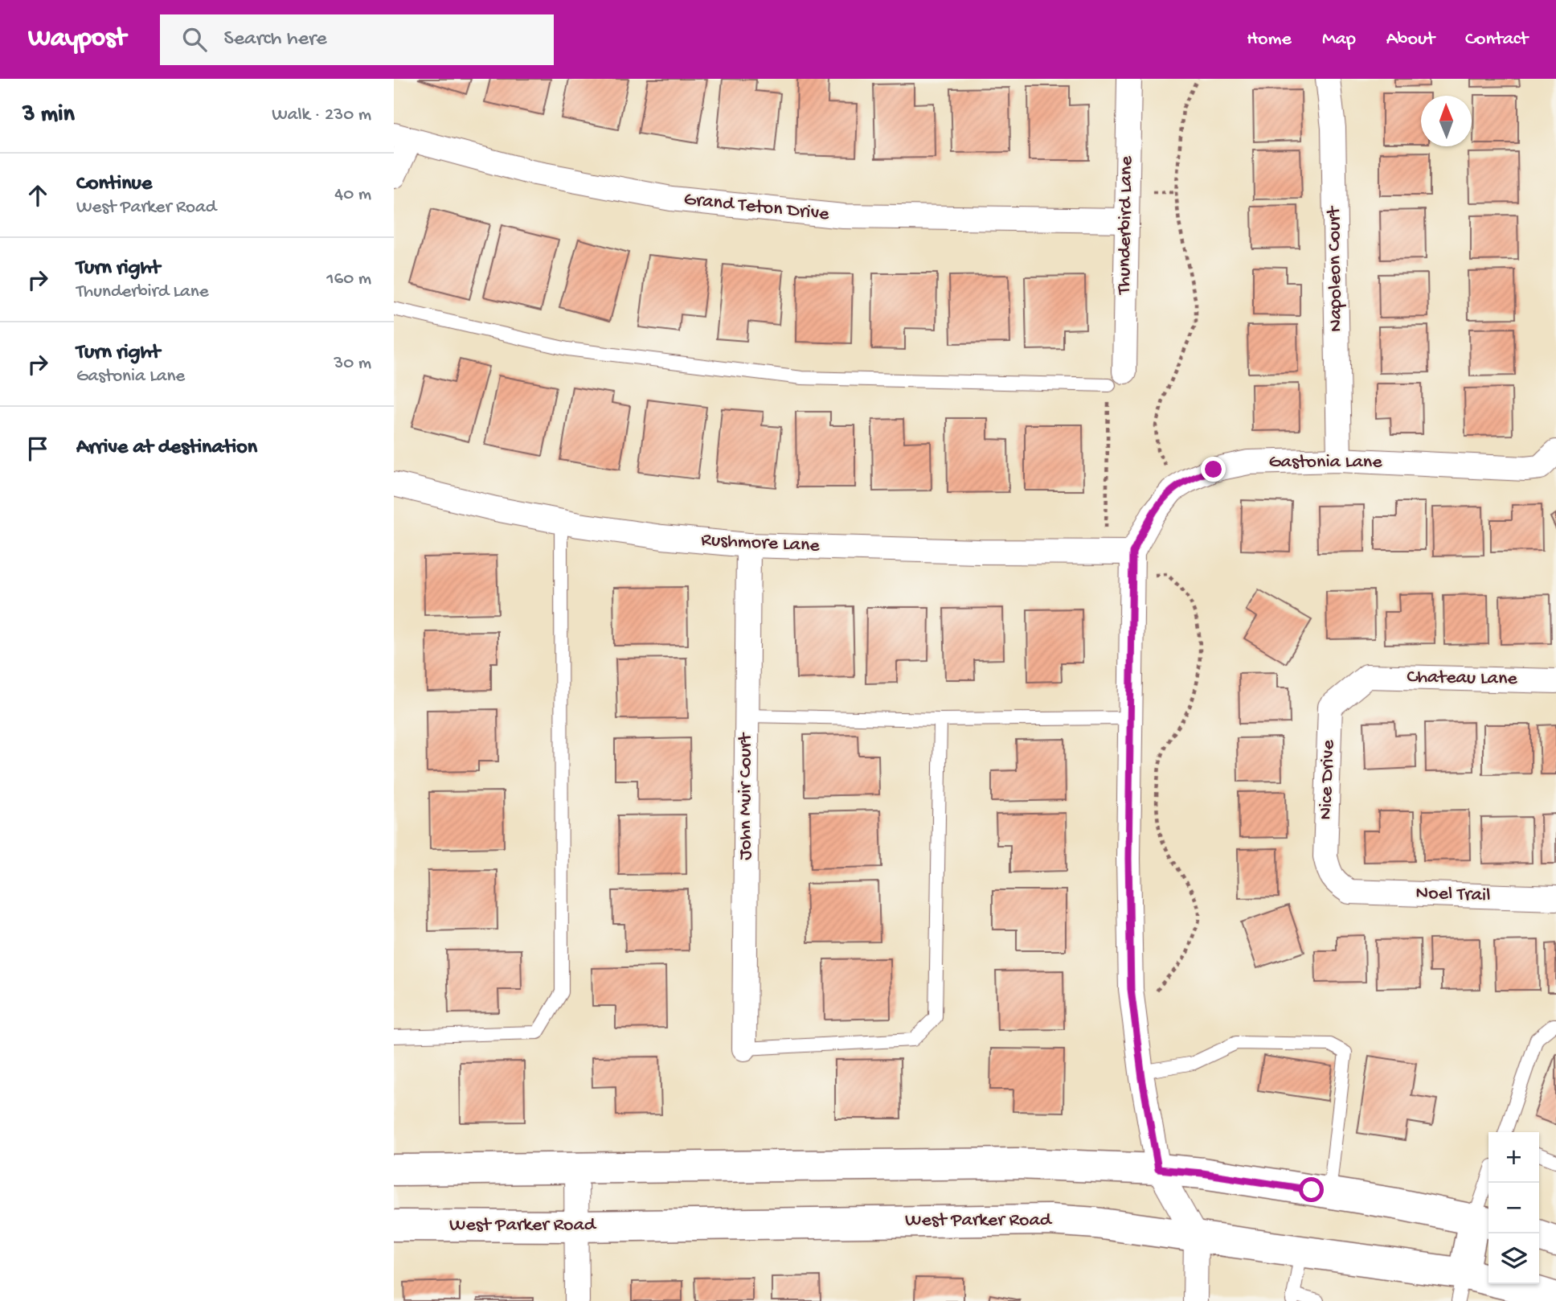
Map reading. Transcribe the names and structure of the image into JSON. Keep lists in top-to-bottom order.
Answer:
{
  "streets": {
    "main road": ["West Parker Road"],
    "street": [
      "Grand Teton Drive",
      "Thunderbird Lane",
      "Napoleon Court",
      "Gastonia Lane",
      "Rushmore Lane",
      "Chateau Lane",
      "Nice Drive",
      "John Muir Court",
      "Noel Trail"
    ]
  },
  "crossings": [
    ["Grand Teton Drive", "Thunderbird Lane"],
    ["Napoleon Court", "Gastonia Lane"],
    ["Gastonia Lane", "Rushmore Lane"],
    ["Rushmore Lane", "John Muir Court"],
    ["Chateau Lane", "Nice Drive"],
    ["Nice Drive", "Noel Trail"]
  ],
  "north": "top",
  "page": {
    "header": "Waypost",
    "search": "Search here",
    "nav": [
      "Home",
      "Map",
      "About",
      "Contact"
    ],
    "heading": ["3 min", "Walk · 230 m"],
    "list": [
      ["Continue", "West Parker Road", "40 m"],
      ["Turn right", "Thunderbird Lane", "160 m"],
      ["Turn right", "Gastonia Lane", "30 m"],
      "Arrive at destination"
    ],
    "map_buttons": ["+", "−"]
  }
}
